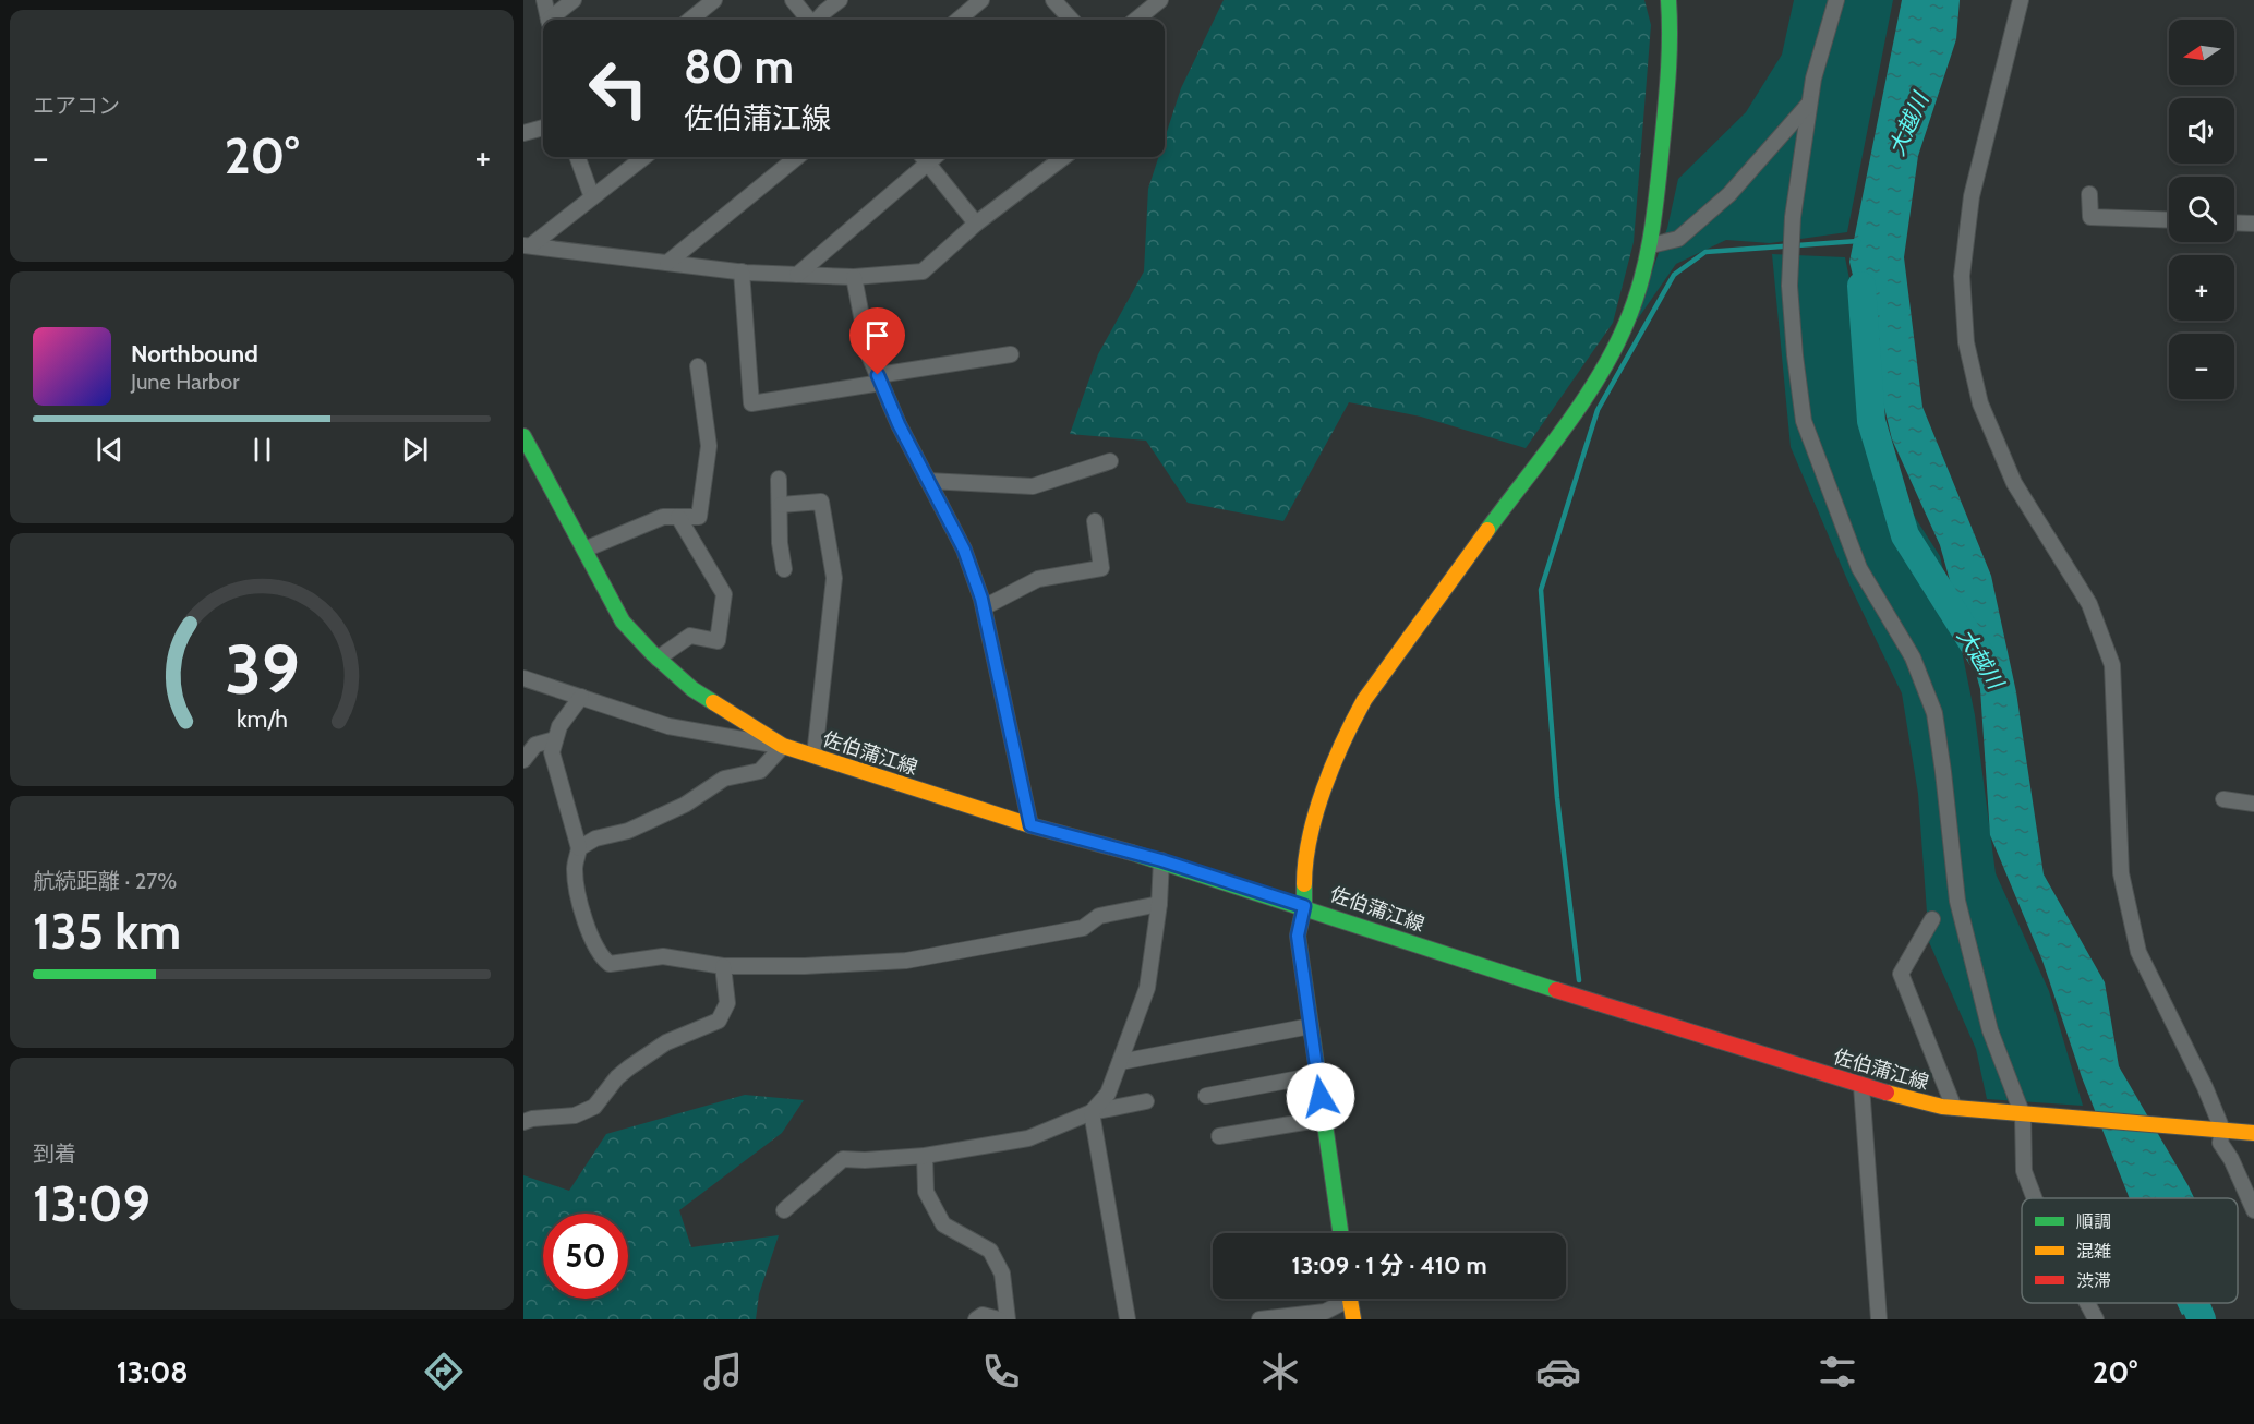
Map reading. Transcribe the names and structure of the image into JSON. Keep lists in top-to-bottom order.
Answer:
{
  "streets": {
    "main road": ["佐伯蒲江線"]
  },
  "water": ["大越川"],
  "legend": ["順調", "混雑", "渋滞"],
  "north": "left",
  "page": {
    "tile": [
      "エアコン",
      ["航続距離 · 27%", "135 km"],
      ["到着", "13:09"]
    ],
    "map_buttons": ["+", "−"],
    "turn": ["80 m", "佐伯蒲江線"],
    "heat": ["−", "20°", "+"],
    "song": ["Northbound", "June Harbor"],
    "limit": "50",
    "trip": "13:09 · 1 分 · 410 m",
    "tabs": ["13:08", "20°"],
    "gauge": ["39", "km/h"]
  }
}
